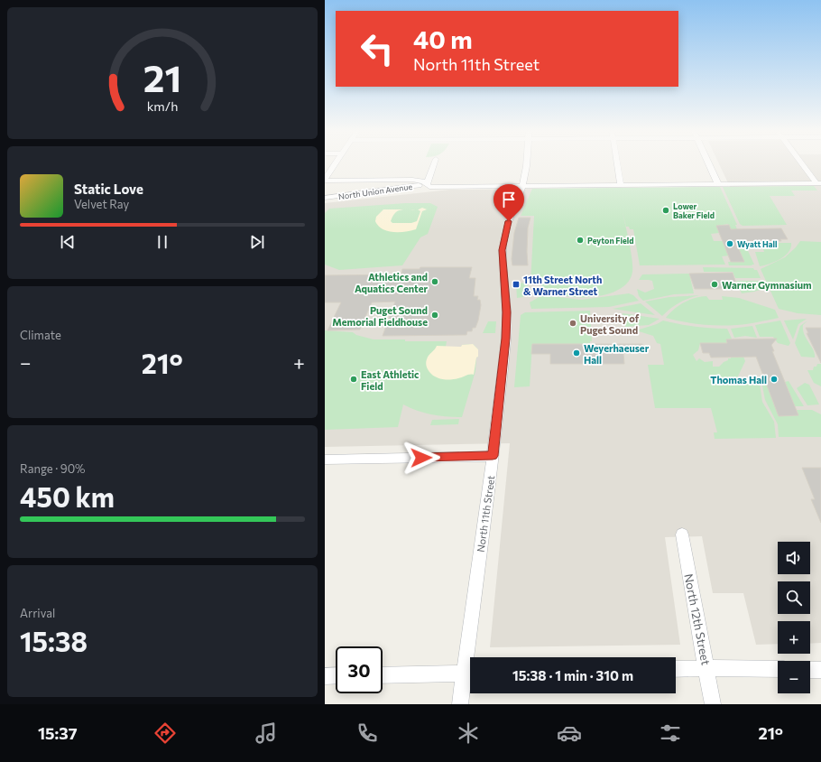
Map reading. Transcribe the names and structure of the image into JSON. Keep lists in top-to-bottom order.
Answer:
{
  "streets": {
    "street": ["North Union Avenue", "North 11th Street", "North 12th Street"]
  },
  "crossings": [
    ["North Union Avenue", "North 11th Street"]
  ],
  "places": {
    "other": [
      "Lower Baker Field",
      "Peyton Field",
      "Wyatt Hall",
      "Athletics and Aquatics Center",
      "Warner Gymnasium",
      "Puget Sound Memorial Fieldhouse",
      "University of Puget Sound",
      "Weyerhaeuser Hall",
      "East Athletic Field",
      "Thomas Hall"
    ],
    "transit": ["11th Street North & Warner Street"]
  },
  "page": {
    "turn": ["40 m", "North 11th Street"],
    "song": ["Static Love", "Velvet Ray"],
    "tile": [
      "Climate",
      ["Range · 90%", "450 km"],
      ["Arrival", "15:38"]
    ],
    "heat": ["−", "21°", "+"],
    "map_buttons": ["+", "−"],
    "limit": "30",
    "trip": "15:38 · 1 min · 310 m",
    "tabs": ["15:37", "21°"],
    "gauge": ["21", "km/h"]
  }
}
